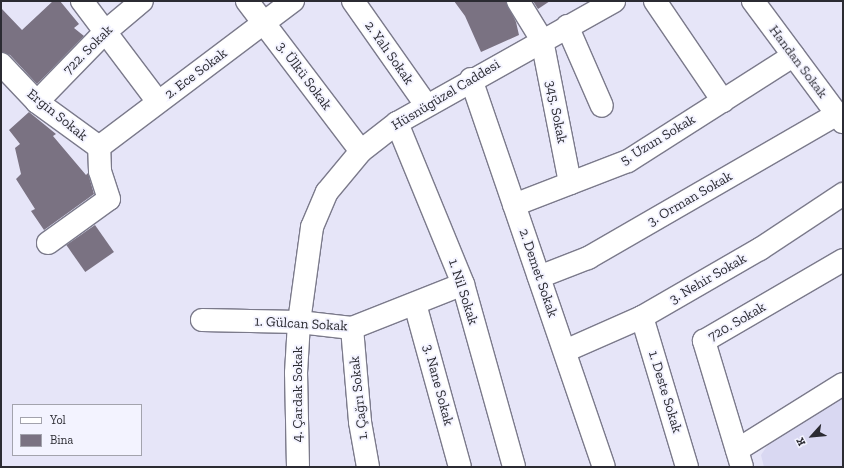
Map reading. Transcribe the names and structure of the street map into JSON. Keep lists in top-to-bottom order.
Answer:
{
  "streets": {
    "street": [
      "722. Sokak",
      "2. Yalı Sokak",
      "Handan Sokak",
      "2. Ece Sokak",
      "3. Ülkü Sokak",
      "Hüsnügüzel Caddesi",
      "345. Sokak",
      "Ergin Sokak",
      "5. Uzun Sokak",
      "3. Orman Sokak",
      "2. Demet Sokak",
      "3. Nehir Sokak",
      "1. Nil Sokak",
      "720. Sokak",
      "1. Gülcan Sokak",
      "3. Nane Sokak",
      "1. Deste Sokak",
      "4. Çardak Sokak",
      "1. Çağrı Sokak"
    ]
  },
  "crossings": [
    ["722. Sokak", "Ergin Sokak"],
    ["2. Yalı Sokak", "Hüsnügüzel Caddesi"],
    ["Handan Sokak", "5. Uzun Sokak"],
    ["Handan Sokak", "3. Orman Sokak"],
    ["2. Ece Sokak", "3. Ülkü Sokak"],
    ["2. Ece Sokak", "Ergin Sokak"],
    ["3. Ülkü Sokak", "Hüsnügüzel Caddesi"],
    ["Hüsnügüzel Caddesi", "345. Sokak"],
    ["Hüsnügüzel Caddesi", "2. Demet Sokak"],
    ["Hüsnügüzel Caddesi", "1. Nil Sokak"],
    ["Hüsnügüzel Caddesi", "1. Gülcan Sokak"],
    ["Hüsnügüzel Caddesi", "4. Çardak Sokak"],
    ["345. Sokak", "5. Uzun Sokak"],
    ["5. Uzun Sokak", "2. Demet Sokak"],
    ["3. Orman Sokak", "2. Demet Sokak"],
    ["2. Demet Sokak", "3. Nehir Sokak"],
    ["3. Nehir Sokak", "1. Deste Sokak"],
    ["1. Nil Sokak", "1. Gülcan Sokak"],
    ["1. Gülcan Sokak", "3. Nane Sokak"],
    ["1. Gülcan Sokak", "4. Çardak Sokak"],
    ["1. Gülcan Sokak", "1. Çağrı Sokak"]
  ],
  "legend": ["Yol", "Bina"],
  "north": "bottom left"
}
